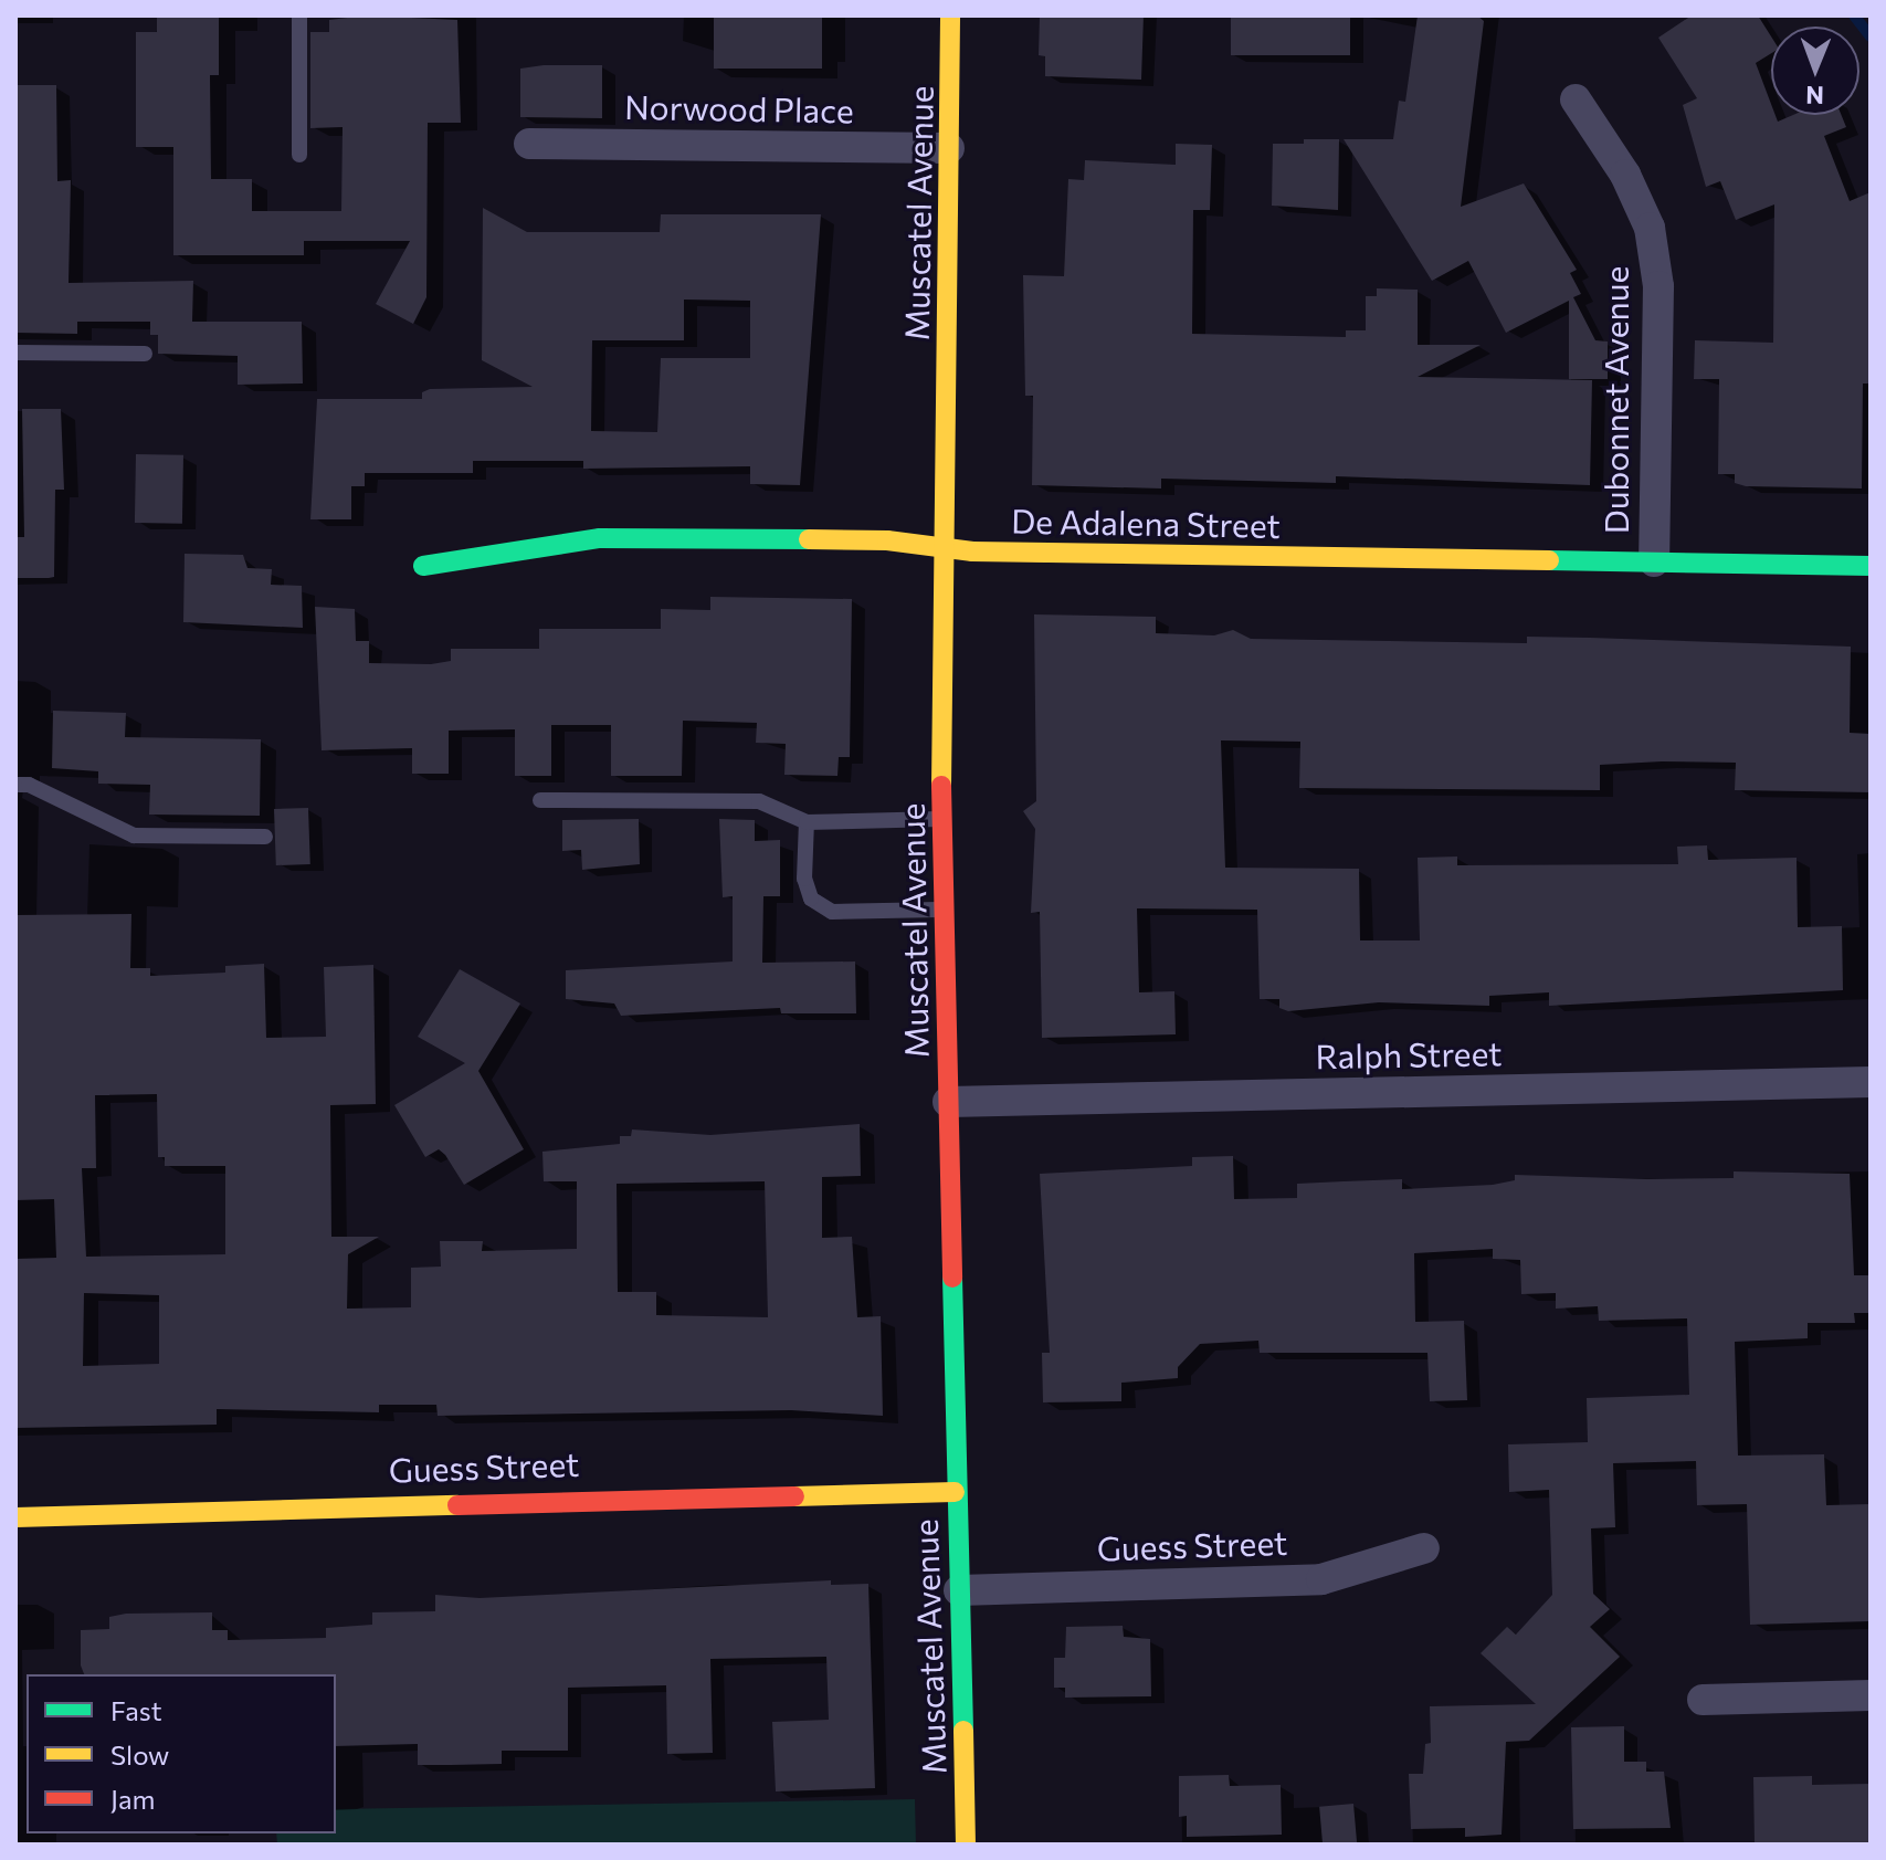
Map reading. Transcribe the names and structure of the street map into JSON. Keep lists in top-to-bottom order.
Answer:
{
  "streets": {
    "street": [
      "Norwood Place",
      "Muscatel Avenue",
      "Dubonnet Avenue",
      "De Adalena Street",
      "Ralph Street",
      "Guess Street"
    ]
  },
  "crossings": [
    ["Norwood Place", "Muscatel Avenue"],
    ["Muscatel Avenue", "De Adalena Street"],
    ["Muscatel Avenue", "Ralph Street"],
    ["Muscatel Avenue", "Guess Street"],
    ["Dubonnet Avenue", "De Adalena Street"]
  ],
  "legend": ["Fast", "Slow", "Jam"],
  "north": "bottom"
}
